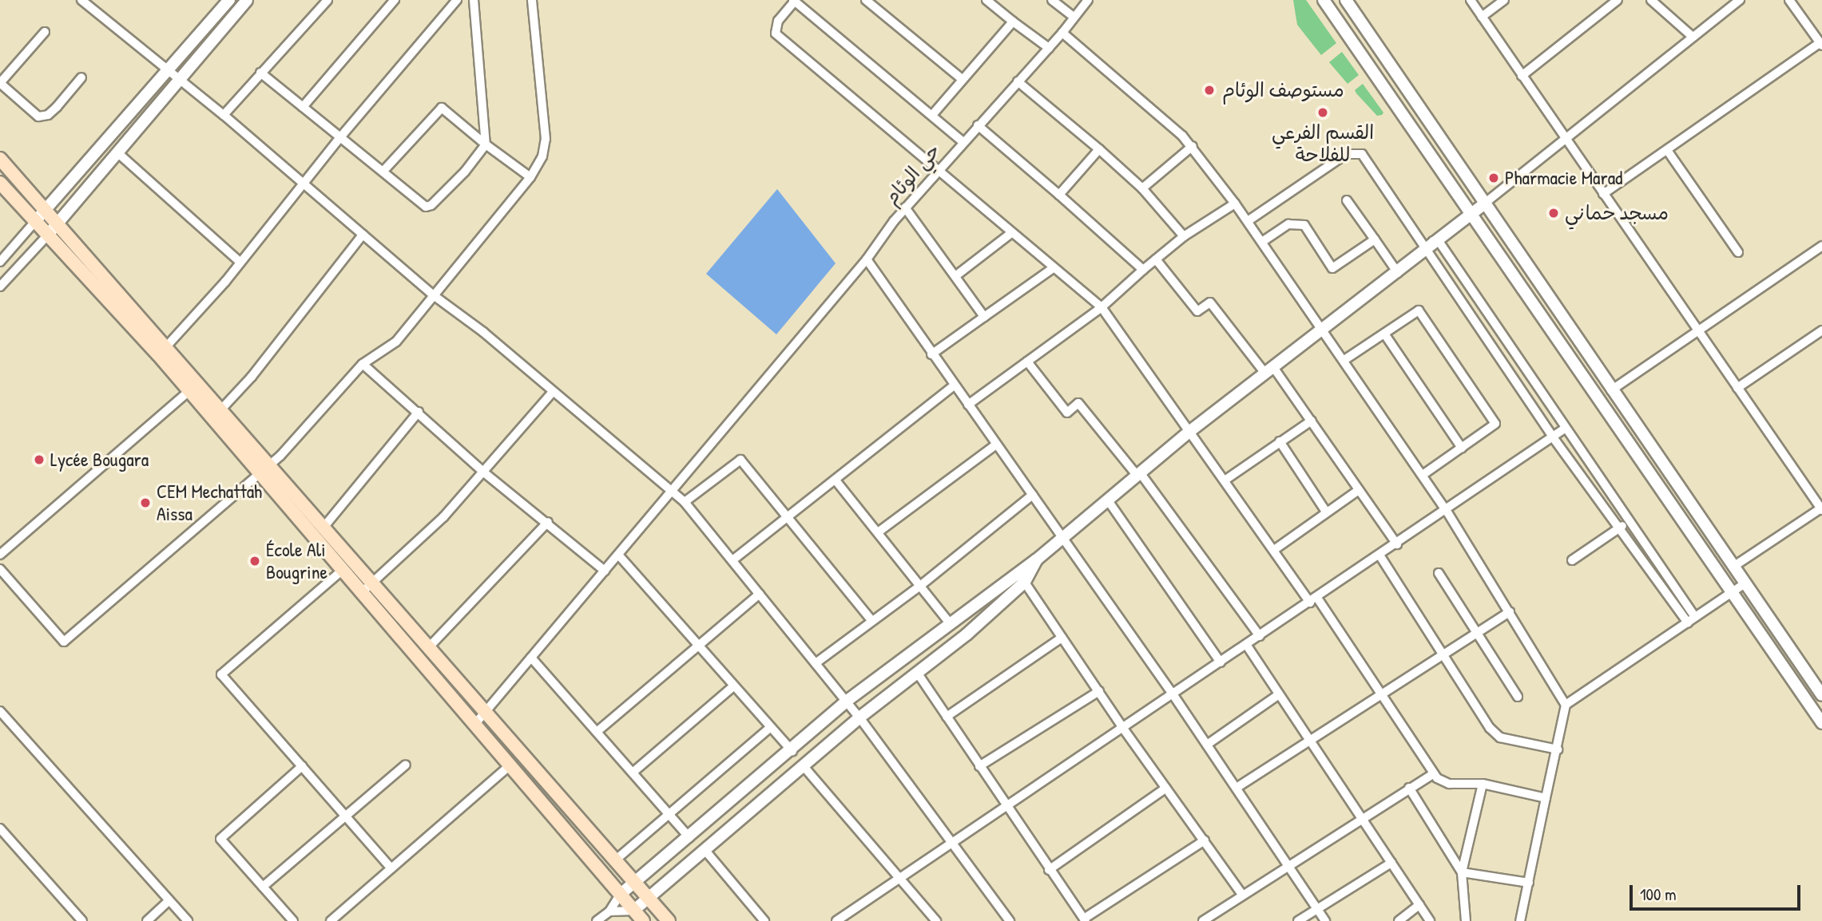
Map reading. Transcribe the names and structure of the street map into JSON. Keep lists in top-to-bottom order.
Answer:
{
  "streets": {
    "street": ["حي الوئام"]
  },
  "places": [
    "مستوصف الوئام",
    "القسم الفرعي للفلاحة",
    "Pharmacie Marad",
    "مسجد حماني",
    "Lycée Bougara",
    "CEM Mechattah Aissa",
    "École Ali Bougrine"
  ],
  "scale_bar": "100 m"
}
